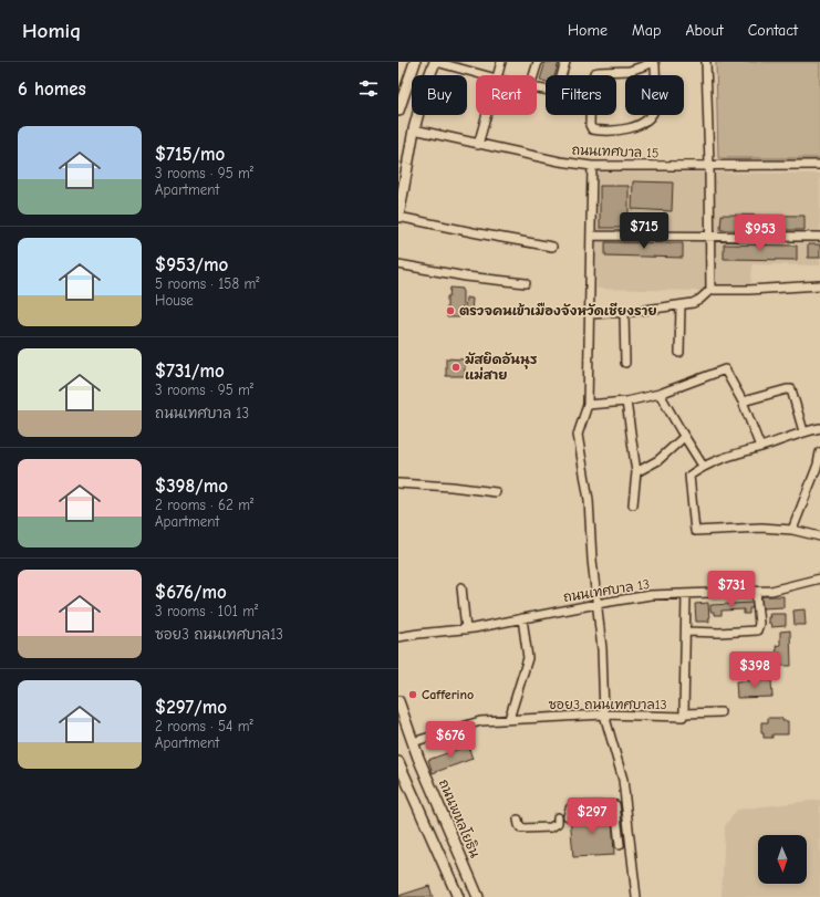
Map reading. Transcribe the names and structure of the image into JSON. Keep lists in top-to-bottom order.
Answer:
{
  "streets": {
    "main road": ["ถนนพหลโยธิน"],
    "street": ["ถนนเทศบาล 15", "ถนนเทศบาล 13", "ซอย3 ถนนเทศบาล13"]
  },
  "crossings": [
    ["ถนนเทศบาล 13", "ซอย3 ถนนเทศบาล13"],
    ["ซอย3 ถนนเทศบาล13", "ถนนพหลโยธิน"]
  ],
  "places": ["ตรวจคนเข้าเมืองจังหวัดเชียงราย", "มัสยิดอันนุร แม่สาย", "Cafferino"],
  "north": "bottom",
  "page": {
    "header": "Homiq",
    "nav": [
      "Home",
      "Map",
      "About",
      "Contact"
    ],
    "heading": "6 homes",
    "chip": [
      "Buy",
      "Rent",
      "Filters",
      "New"
    ],
    "list": [
      {
        "name": "$715/mo",
        "note": "3 rooms · 95 m² · Apartment"
      },
      {
        "name": "$953/mo",
        "note": "5 rooms · 158 m² · House"
      },
      {
        "name": "$731/mo",
        "note": "3 rooms · 95 m² · ถนนเทศบาล 13"
      },
      {
        "name": "$398/mo",
        "note": "2 rooms · 62 m² · Apartment"
      },
      {
        "name": "$676/mo",
        "note": "3 rooms · 101 m² · ซอย3 ถนนเทศบาล13"
      },
      {
        "name": "$297/mo",
        "note": "2 rooms · 54 m² · Apartment"
      }
    ],
    "price": [
      "$715",
      "$953",
      "$731",
      "$398",
      "$676",
      "$297"
    ]
  }
}
